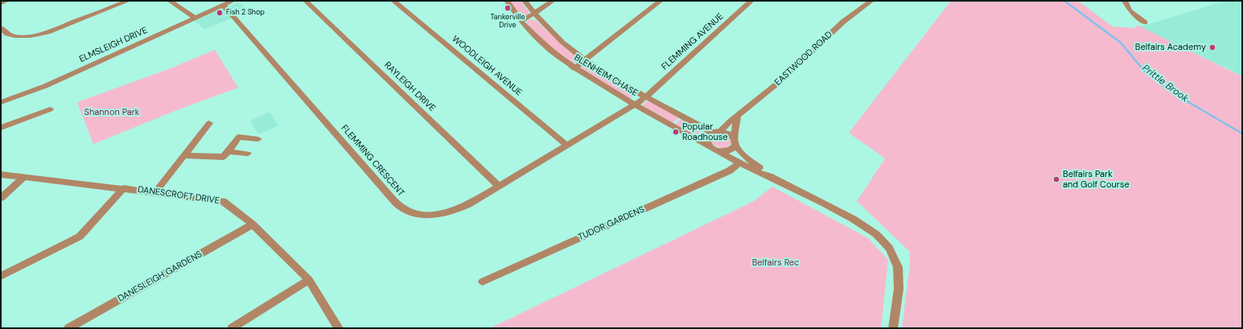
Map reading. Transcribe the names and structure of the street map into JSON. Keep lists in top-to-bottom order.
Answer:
{
  "streets": {
    "street": [
      "FLEMMING AVENUE",
      "ELMSLEIGH DRIVE",
      "EASTWOOD ROAD",
      "WOODLEIGH AVENUE",
      "BLENHEIM CHASE",
      "RAYLEIGH DRIVE",
      "FLEMMING CRESCENT",
      "DANESCROFT DRIVE",
      "TUDOR GARDENS",
      "DANESLEIGH GARDENS"
    ]
  },
  "crossings": [
    ["FLEMMING AVENUE", "BLENHEIM CHASE"],
    ["FLEMMING AVENUE", "FLEMMING CRESCENT"],
    ["ELMSLEIGH DRIVE", "FLEMMING CRESCENT"],
    ["EASTWOOD ROAD", "BLENHEIM CHASE"],
    ["WOODLEIGH AVENUE", "FLEMMING CRESCENT"],
    ["BLENHEIM CHASE", "FLEMMING CRESCENT"],
    ["RAYLEIGH DRIVE", "FLEMMING CRESCENT"],
    ["DANESCROFT DRIVE", "DANESLEIGH GARDENS"]
  ],
  "water": ["Prittle Brook"],
  "parks": ["Shannon Park", "Belfairs Rec"],
  "places": [
    "Tankerville Drive",
    "Fish 2 Shop",
    "Belfairs Academy",
    "Popular Roadhouse",
    "Belfairs Park and Golf Course"
  ]
}
